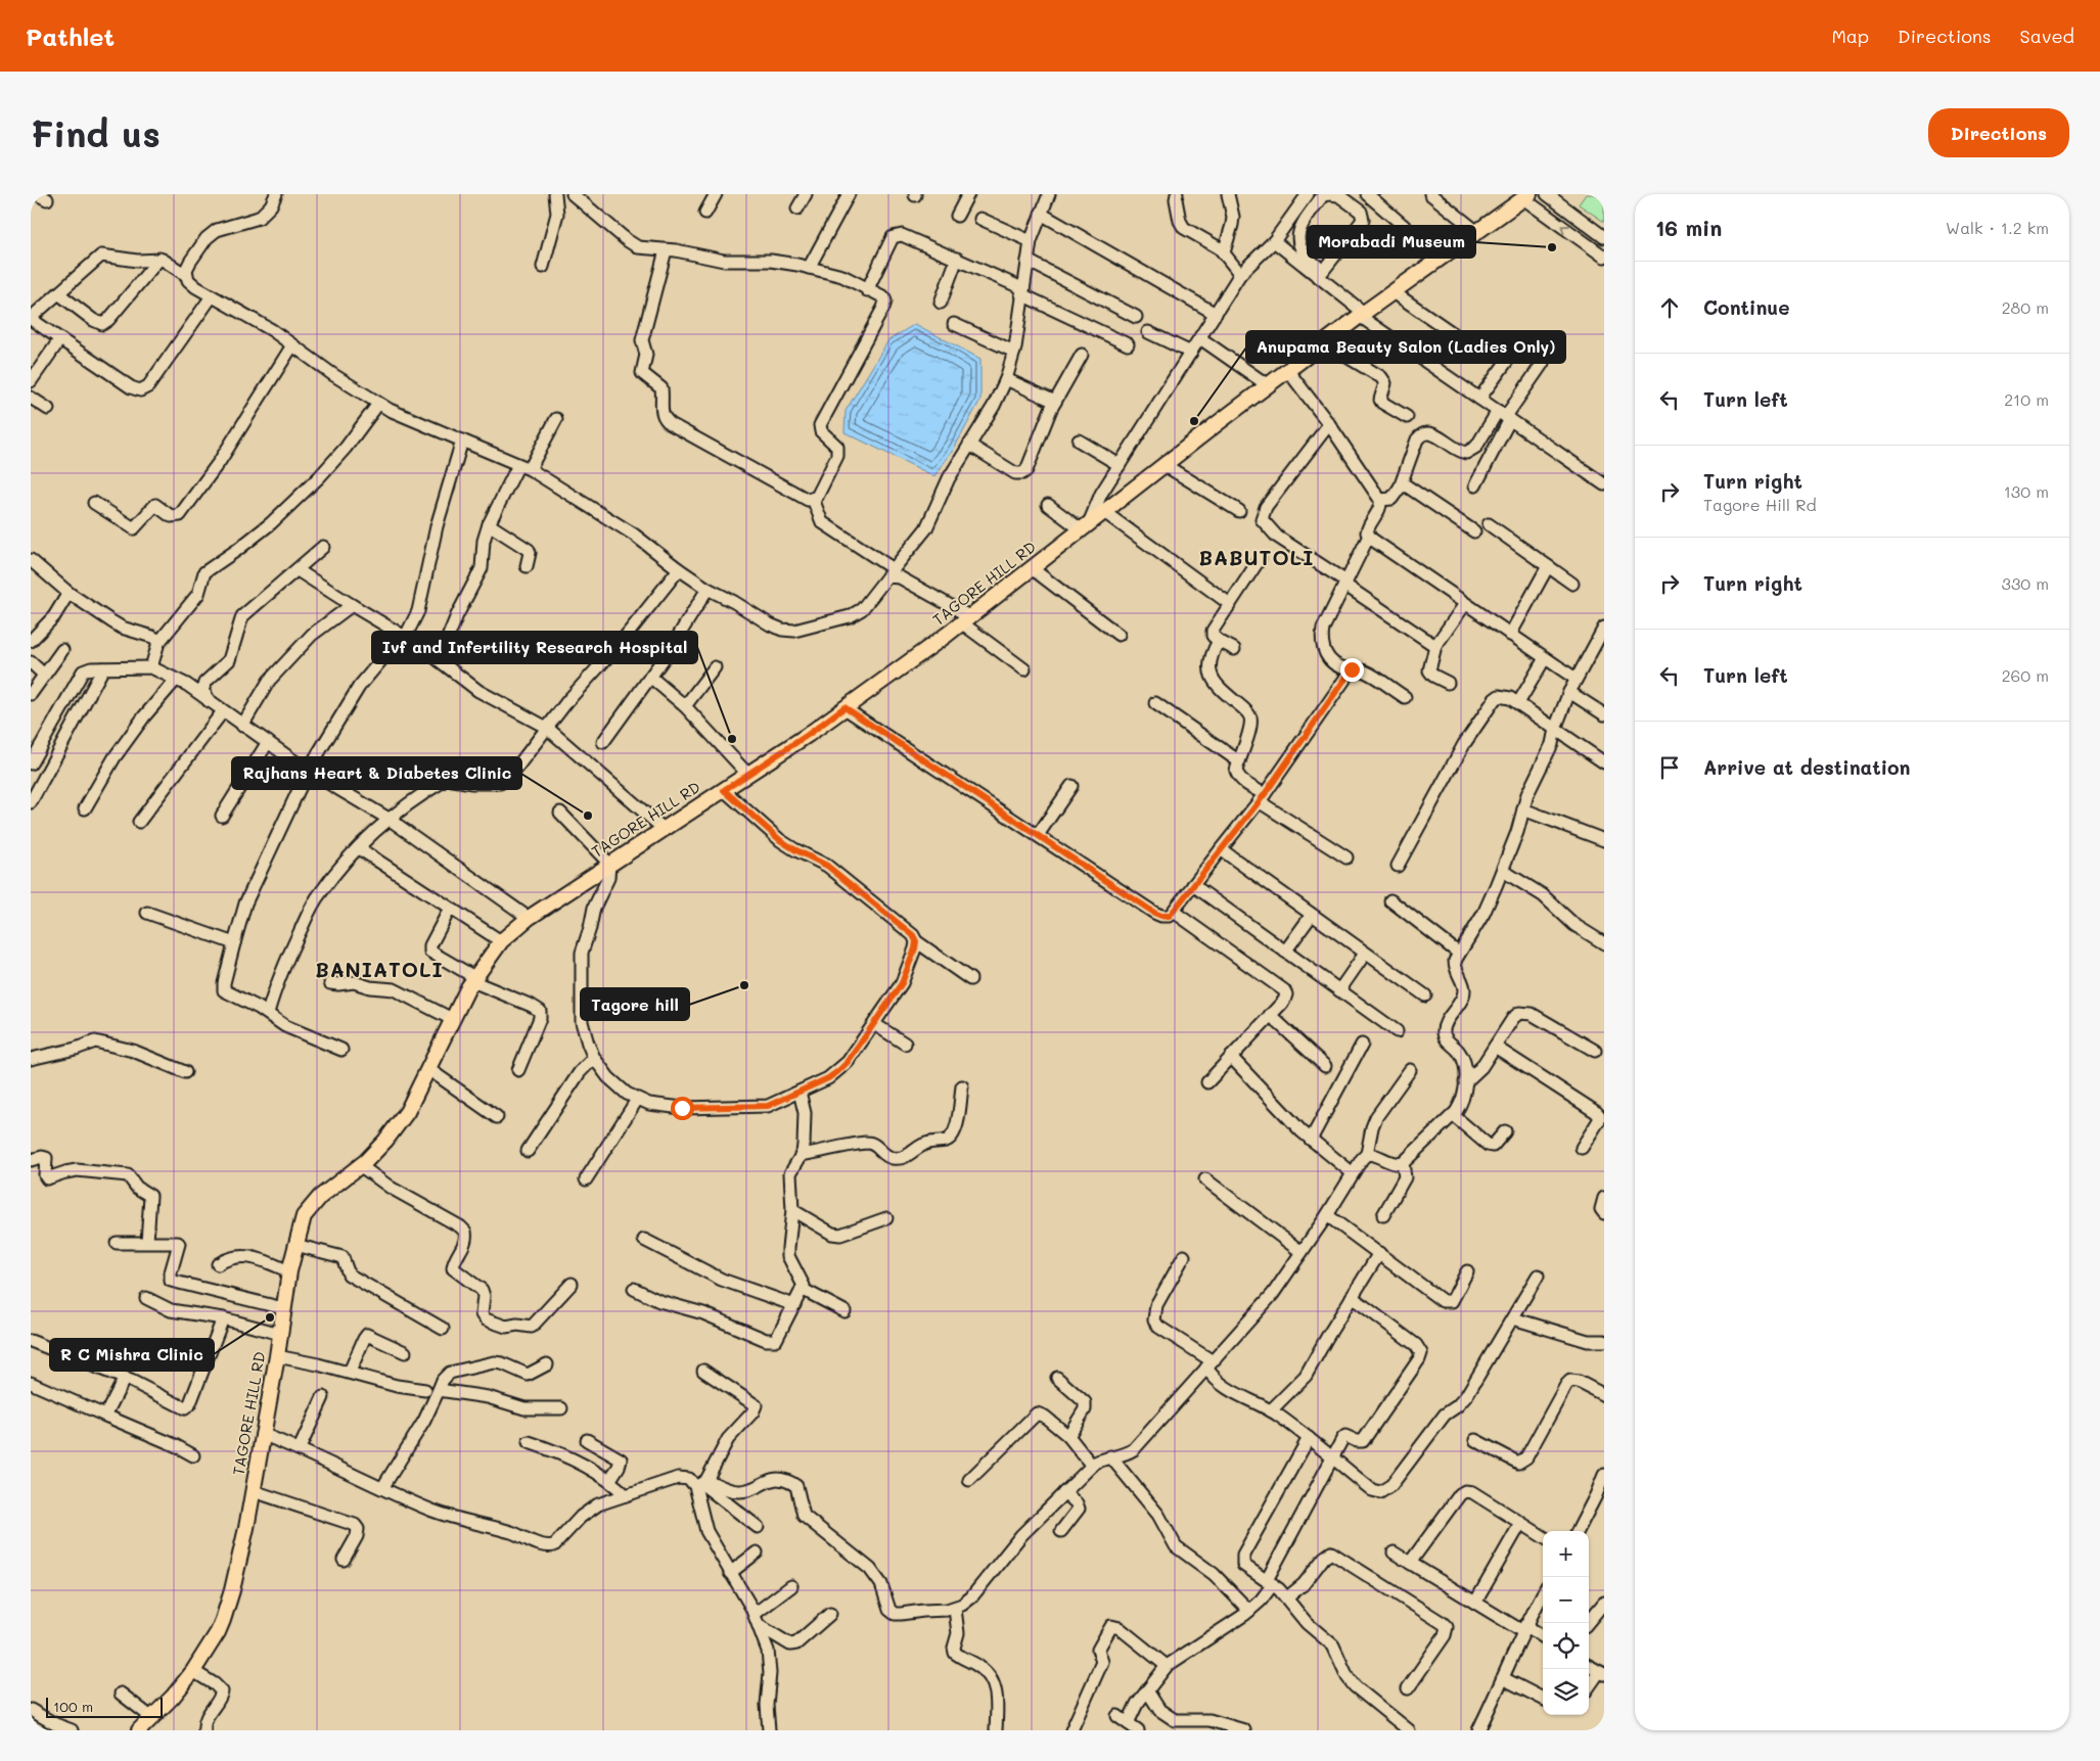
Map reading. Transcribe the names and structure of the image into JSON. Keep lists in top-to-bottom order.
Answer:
{
  "streets": {
    "main road": ["TAGORE HILL RD"]
  },
  "districts": ["BABUTOLI", "BANIATOLI"],
  "places": [
    "Morabadi Museum",
    "Anupama Beauty Salon (Ladies Only)",
    "Ivf and Infertility Research Hospital",
    "Rajhans Heart & Diabetes Clinic",
    "Tagore hill",
    "R C Mishra Clinic"
  ],
  "scale_bar": "100 m",
  "page": {
    "header": "Pathlet",
    "nav": ["Map", "Directions", "Saved"],
    "buttons": "Directions",
    "title": "Find us",
    "heading": ["16 min", "Walk · 1.2 km"],
    "list": [
      ["Continue", "280 m"],
      ["Turn left", "210 m"],
      ["Turn right", "Tagore Hill Rd", "130 m"],
      ["Turn right", "330 m"],
      ["Turn left", "260 m"],
      "Arrive at destination"
    ],
    "map_buttons": ["+", "−"],
    "scale": "100 m"
  }
}
